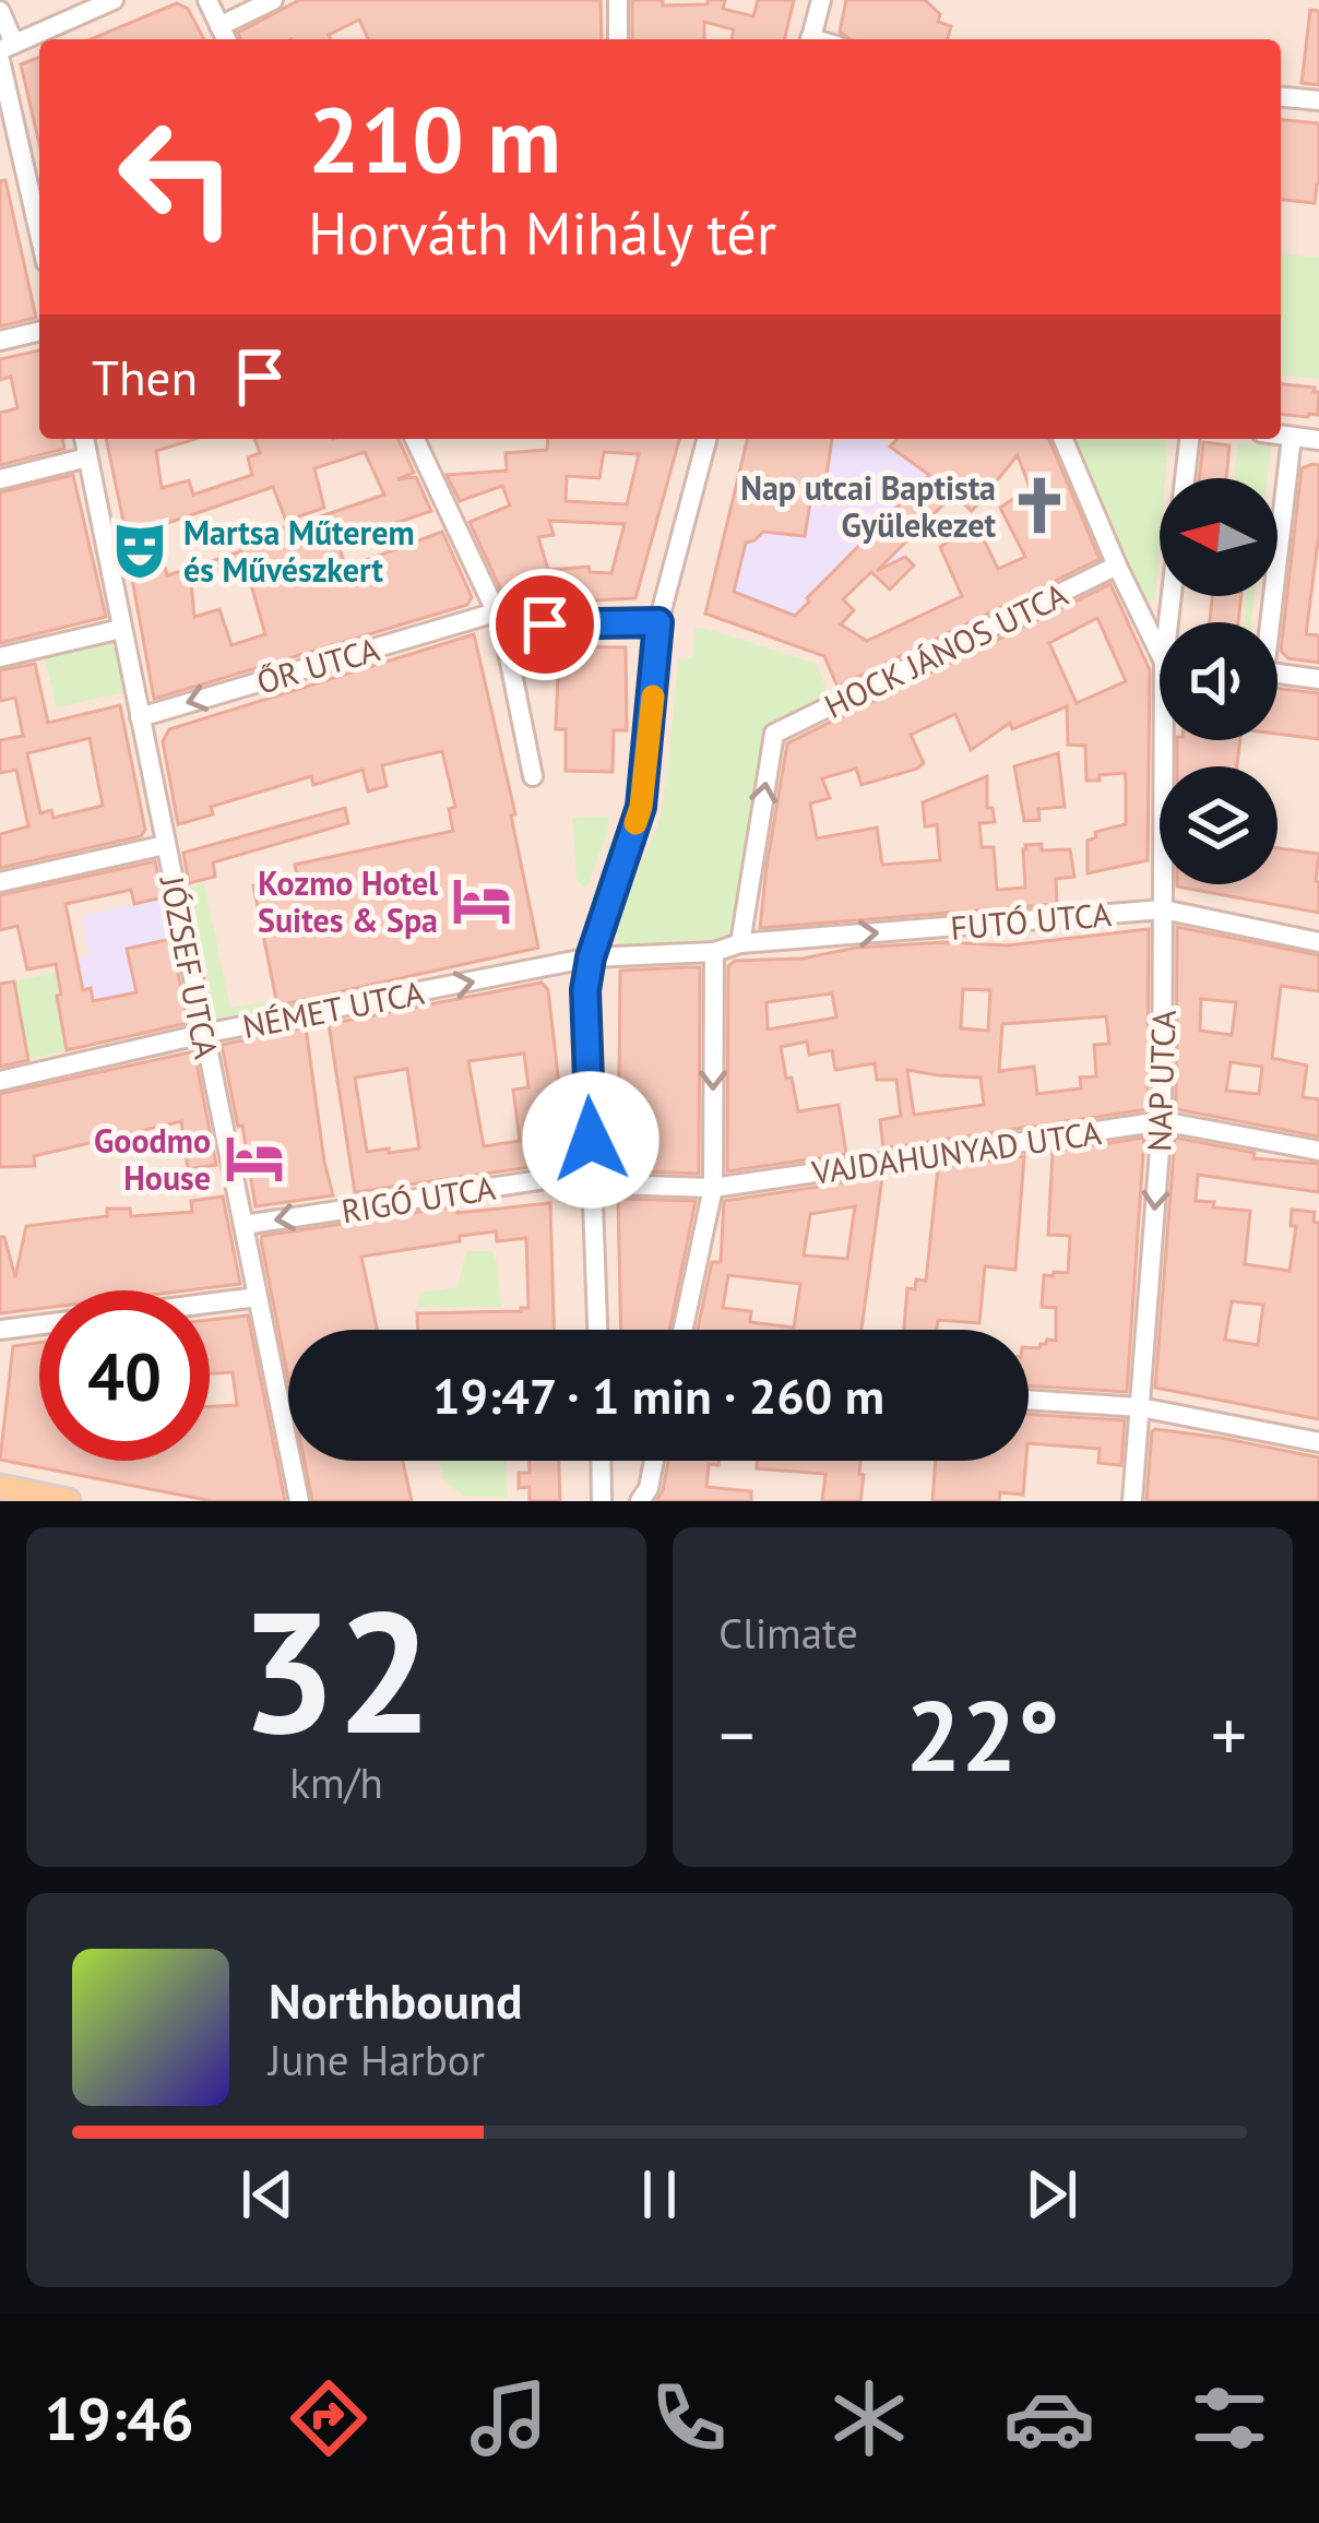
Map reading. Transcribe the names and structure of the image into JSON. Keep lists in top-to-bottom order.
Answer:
{
  "streets": {
    "street": [
      "HOCK JÁNOS UTCA",
      "ŐR UTCA",
      "FUTÓ UTCA",
      "JÓZSEF UTCA",
      "NÉMET UTCA",
      "NAP UTCA",
      "VAJDAHUNYAD UTCA",
      "RIGÓ UTCA"
    ]
  },
  "crossings": [
    ["HOCK JÁNOS UTCA", "FUTÓ UTCA"],
    ["HOCK JÁNOS UTCA", "NAP UTCA"],
    ["ŐR UTCA", "JÓZSEF UTCA"],
    ["FUTÓ UTCA", "NÉMET UTCA"],
    ["FUTÓ UTCA", "NAP UTCA"],
    ["JÓZSEF UTCA", "NÉMET UTCA"],
    ["JÓZSEF UTCA", "RIGÓ UTCA"],
    ["NAP UTCA", "VAJDAHUNYAD UTCA"],
    ["VAJDAHUNYAD UTCA", "RIGÓ UTCA"]
  ],
  "one_way": [
    "HOCK JÁNOS UTCA",
    "ŐR UTCA",
    "FUTÓ UTCA",
    "NÉMET UTCA",
    "RIGÓ UTCA"
  ],
  "places": {
    "church": ["Nap utcai Baptista Gyülekezet"],
    "theatre": ["Martsa Műterem és Művészkert"],
    "hotel": ["Kozmo Hotel Suites & Spa", "Goodmo House"]
  },
  "north": "left",
  "page": {
    "turn": ["210 m", "Horváth Mihály tér"],
    "then": "Then",
    "limit": "40",
    "trip": "19:47 · 1 min · 260 m",
    "tile": [
      ["32", "km/h"],
      "Climate"
    ],
    "heat": ["−", "22°", "+"],
    "song": ["Northbound", "June Harbor"],
    "tabs": "19:46"
  }
}
